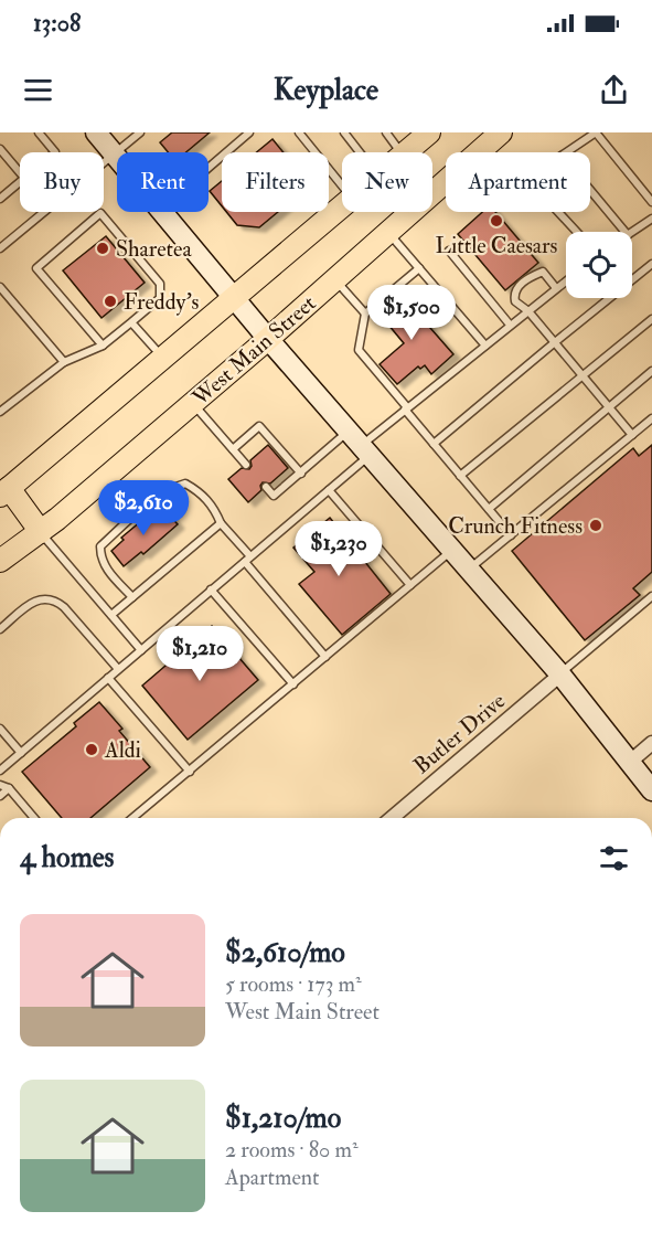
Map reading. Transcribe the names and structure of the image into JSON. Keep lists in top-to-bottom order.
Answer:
{
  "streets": {
    "main road": ["West Main Street"],
    "street": ["Butler Drive"]
  },
  "places": [
    "Little Caesars",
    "Sharetea",
    "Freddy's",
    "Crunch Fitness",
    "Aldi"
  ],
  "page": {
    "status": "13:08",
    "header": "Keyplace",
    "chip": [
      "Buy",
      "Rent",
      "Filters",
      "New",
      "Apartment"
    ],
    "price": [
      "$1,500",
      "$2,610",
      "$1,230",
      "$1,210"
    ],
    "heading": "4 homes",
    "list": [
      {
        "name": "$2,610/mo",
        "note": "5 rooms · 173 m² · West Main Street"
      },
      {
        "name": "$1,210/mo",
        "note": "2 rooms · 80 m² · Apartment"
      }
    ]
  }
}
